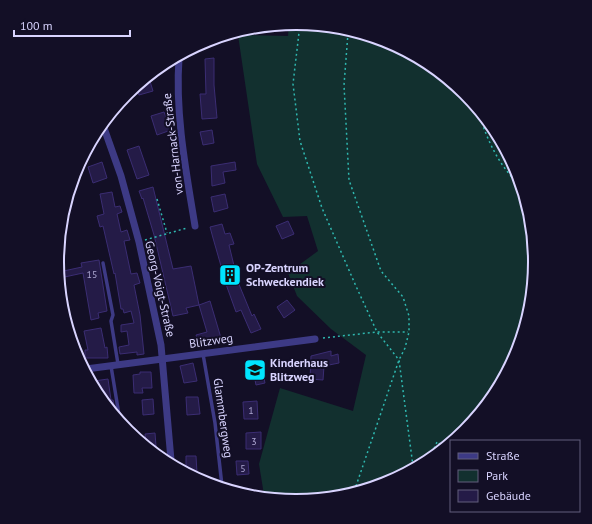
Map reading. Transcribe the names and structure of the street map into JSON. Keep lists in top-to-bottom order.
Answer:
{
  "streets": {
    "street": ["von-Harnack-Straße", "Georg-Voigt-Straße", "Blitzweg"],
    "lane": ["Glammbergweg"]
  },
  "crossings": [
    ["Georg-Voigt-Straße", "Blitzweg"],
    ["Blitzweg", "Glammbergweg"]
  ],
  "places": {
    "building": ["OP-Zentrum Schweckendiek"],
    "school or university": ["Kinderhaus Blitzweg"]
  },
  "house_numbers": [
    "15",
    "1",
    "3",
    "5"
  ],
  "legend": ["Straße", "Park", "Gebäude"],
  "scale_bar": "100 m"
}
